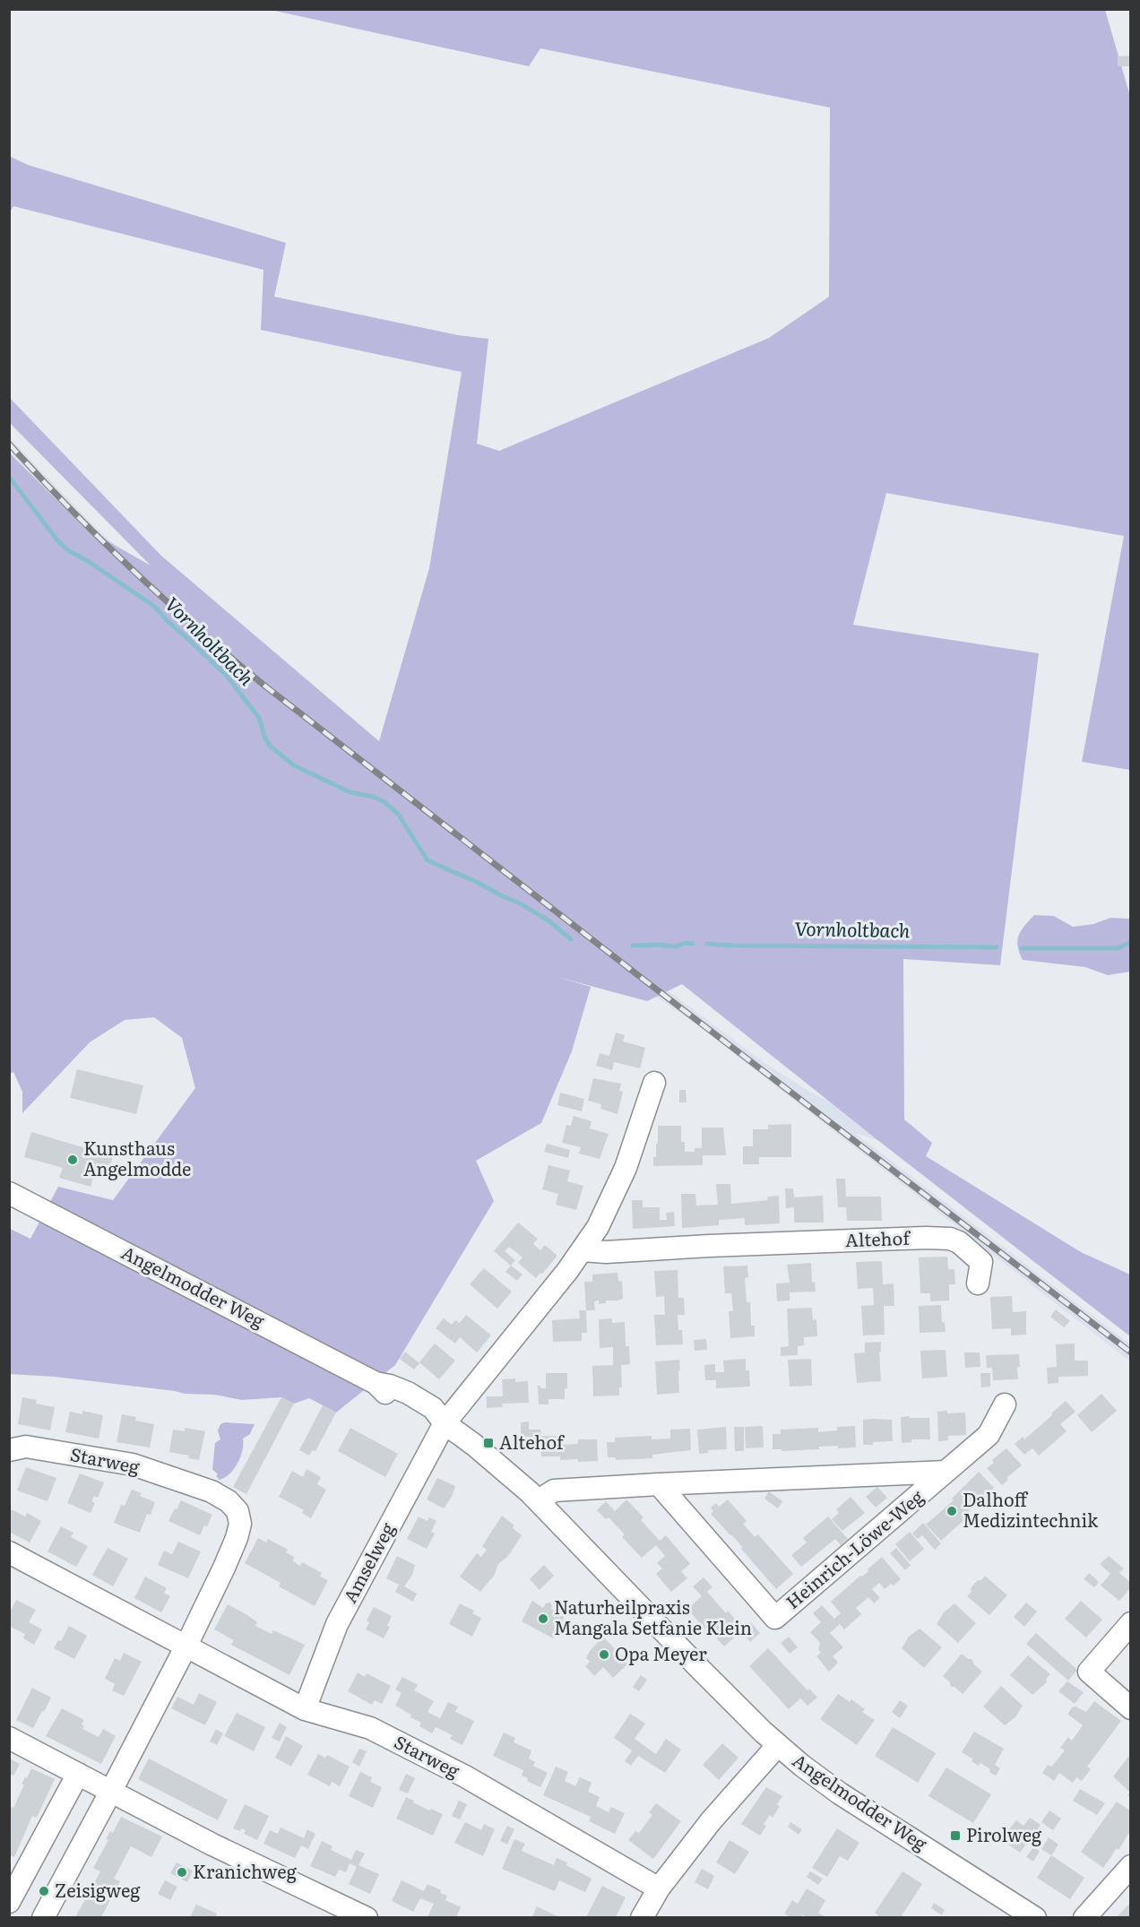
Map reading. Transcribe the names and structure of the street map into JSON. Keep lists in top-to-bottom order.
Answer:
{
  "streets": {
    "street": [
      "Altehof",
      "Angelmodder Weg",
      "Starweg",
      "Heinrich-Löwe-Weg",
      "Amselweg"
    ]
  },
  "crossings": [
    ["Angelmodder Weg", "Heinrich-Löwe-Weg"],
    ["Angelmodder Weg", "Amselweg"],
    ["Starweg", "Amselweg"]
  ],
  "water": ["Vornholtbach"],
  "places": {
    "other": [
      "Kunsthaus Angelmodde",
      "Dalhoff Medizintechnik",
      "Naturheilpraxis Mangala Setfanie Klein",
      "Opa Meyer",
      "Kranichweg",
      "Zeisigweg"
    ],
    "transit": ["Altehof", "Pirolweg"]
  }
}
